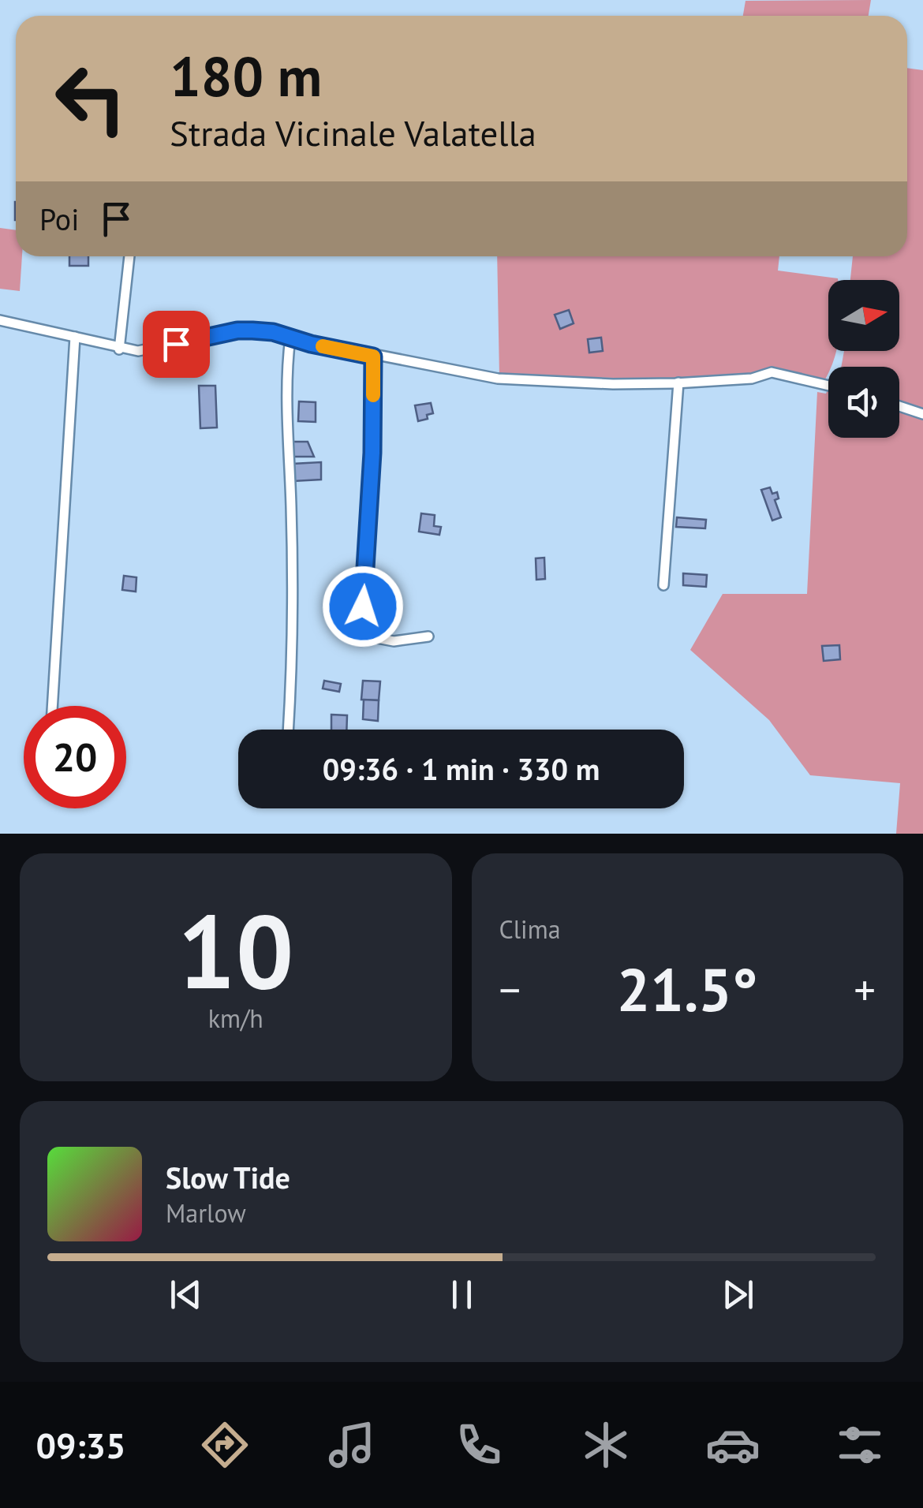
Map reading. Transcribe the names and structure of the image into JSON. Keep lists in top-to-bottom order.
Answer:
{
  "north": "right",
  "page": {
    "turn": ["180 m", "Strada Vicinale Valatella"],
    "then": "Poi",
    "limit": "20",
    "trip": "09:36 · 1 min · 330 m",
    "tile": [
      ["10", "km/h"],
      "Clima"
    ],
    "heat": ["−", "21.5°", "+"],
    "song": ["Slow Tide", "Marlow"],
    "tabs": "09:35"
  }
}
